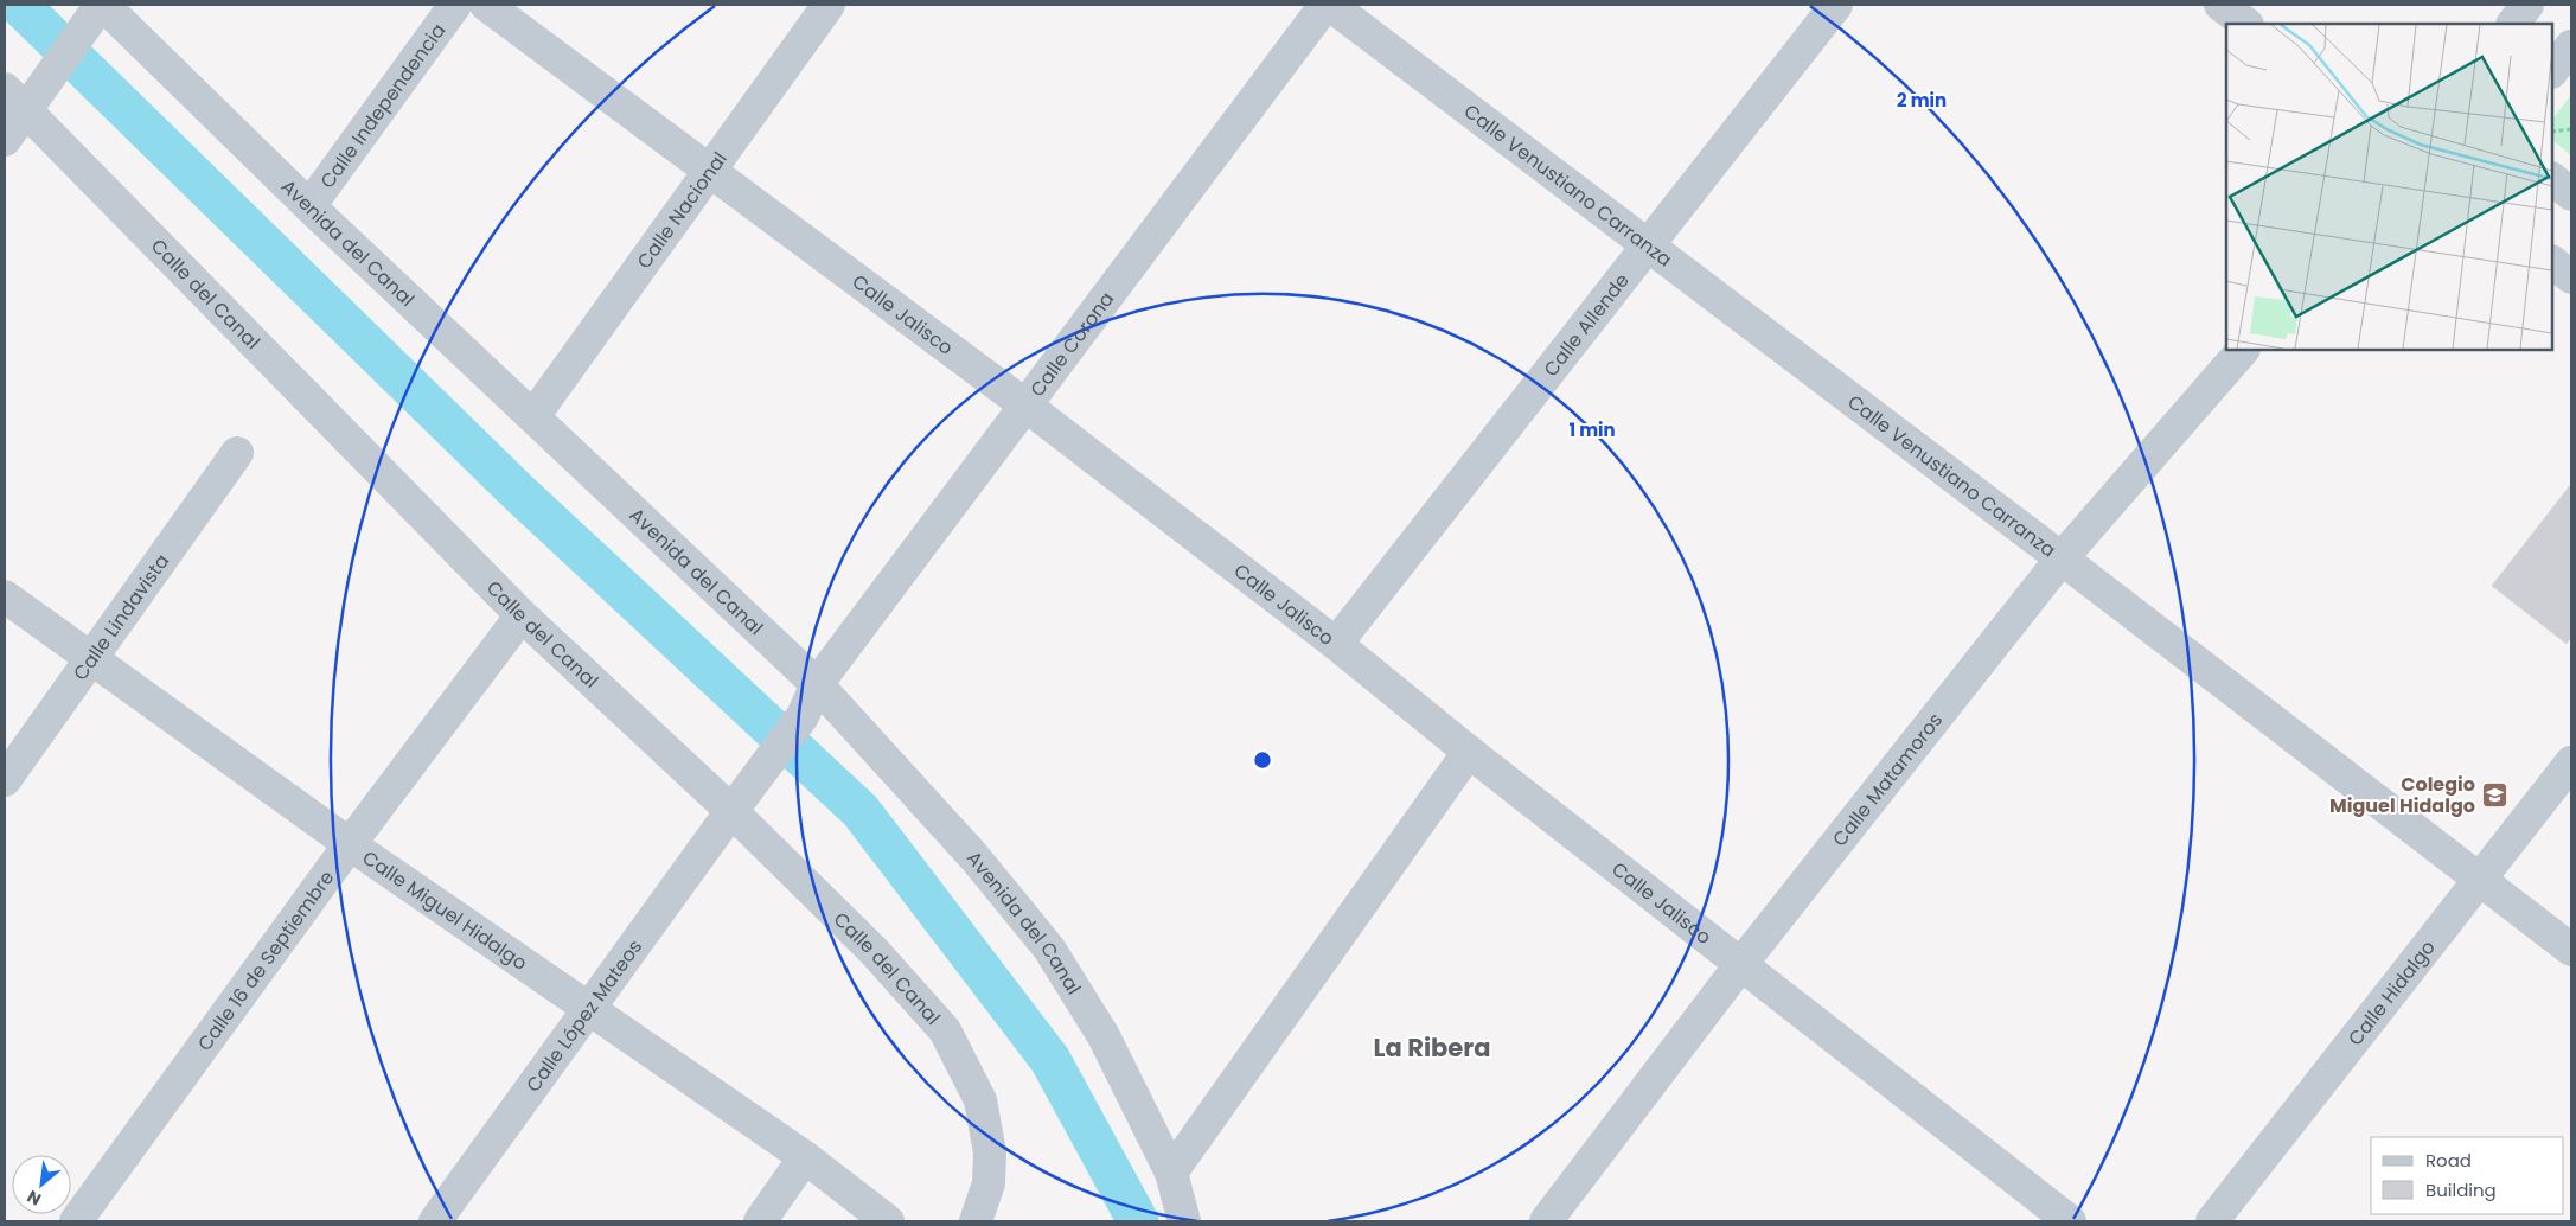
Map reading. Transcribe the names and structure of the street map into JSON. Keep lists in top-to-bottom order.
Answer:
{
  "streets": {
    "street": [
      "Calle Independencia",
      "Calle Venustiano Carranza",
      "Calle Nacional",
      "Avenida del Canal",
      "Calle del Canal",
      "Calle Jalisco",
      "Calle Allende",
      "Calle Corona",
      "Calle Lindavista",
      "Calle Matamoros",
      "Calle Miguel Hidalgo",
      "Calle 16 de Septiembre",
      "Calle Hidalgo",
      "Calle López Mateos"
    ]
  },
  "crossings": [
    ["Calle Independencia", "Avenida del Canal"],
    ["Calle Venustiano Carranza", "Calle Allende"],
    ["Calle Venustiano Carranza", "Calle Matamoros"],
    ["Calle Venustiano Carranza", "Calle Hidalgo"],
    ["Calle Nacional", "Avenida del Canal"],
    ["Calle Nacional", "Calle Jalisco"],
    ["Avenida del Canal", "Calle Corona"],
    ["Calle del Canal", "Calle 16 de Septiembre"],
    ["Calle del Canal", "Calle López Mateos"],
    ["Calle Jalisco", "Calle Allende"],
    ["Calle Jalisco", "Calle Corona"],
    ["Calle Jalisco", "Calle Matamoros"],
    ["Calle Corona", "Calle López Mateos"],
    ["Calle Lindavista", "Calle Miguel Hidalgo"],
    ["Calle Miguel Hidalgo", "Calle 16 de Septiembre"],
    ["Calle Miguel Hidalgo", "Calle López Mateos"]
  ],
  "districts": ["La Ribera"],
  "places": {
    "school or university": ["Colegio Miguel Hidalgo"]
  },
  "legend": ["Road", "Building"],
  "north": "bottom left",
  "rings": ["2 min", "1 min"]
}
